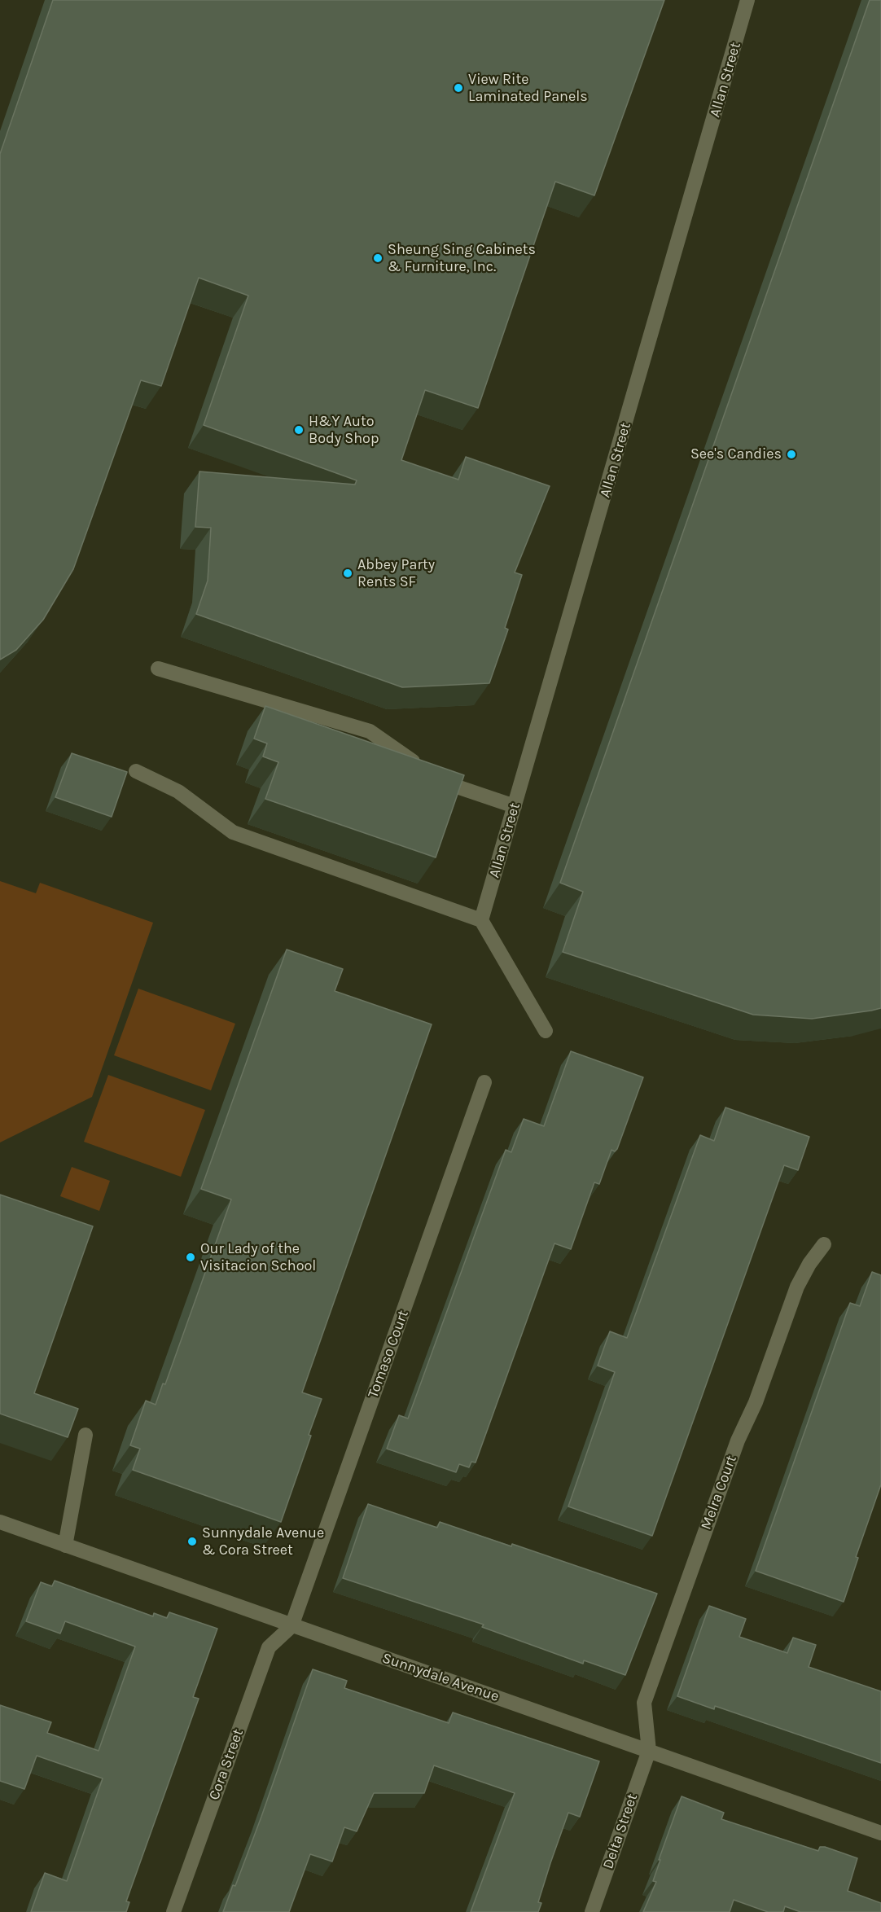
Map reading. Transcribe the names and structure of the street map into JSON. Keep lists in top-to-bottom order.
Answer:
{
  "streets": {
    "street": [
      "Allan Street",
      "Tomaso Court",
      "Melra Court",
      "Sunnydale Avenue",
      "Cora Street",
      "Delta Street"
    ]
  },
  "crossings": [
    ["Tomaso Court", "Sunnydale Avenue"],
    ["Tomaso Court", "Cora Street"],
    ["Melra Court", "Sunnydale Avenue"],
    ["Melra Court", "Delta Street"],
    ["Sunnydale Avenue", "Cora Street"],
    ["Sunnydale Avenue", "Delta Street"]
  ],
  "places": [
    "View Rite Laminated Panels",
    "Sheung Sing Cabinets & Furniture, Inc.",
    "H&Y Auto Body Shop",
    "See's Candies",
    "Abbey Party Rents SF",
    "Our Lady of the Visitacion School",
    "Sunnydale Avenue & Cora Street"
  ]
}
